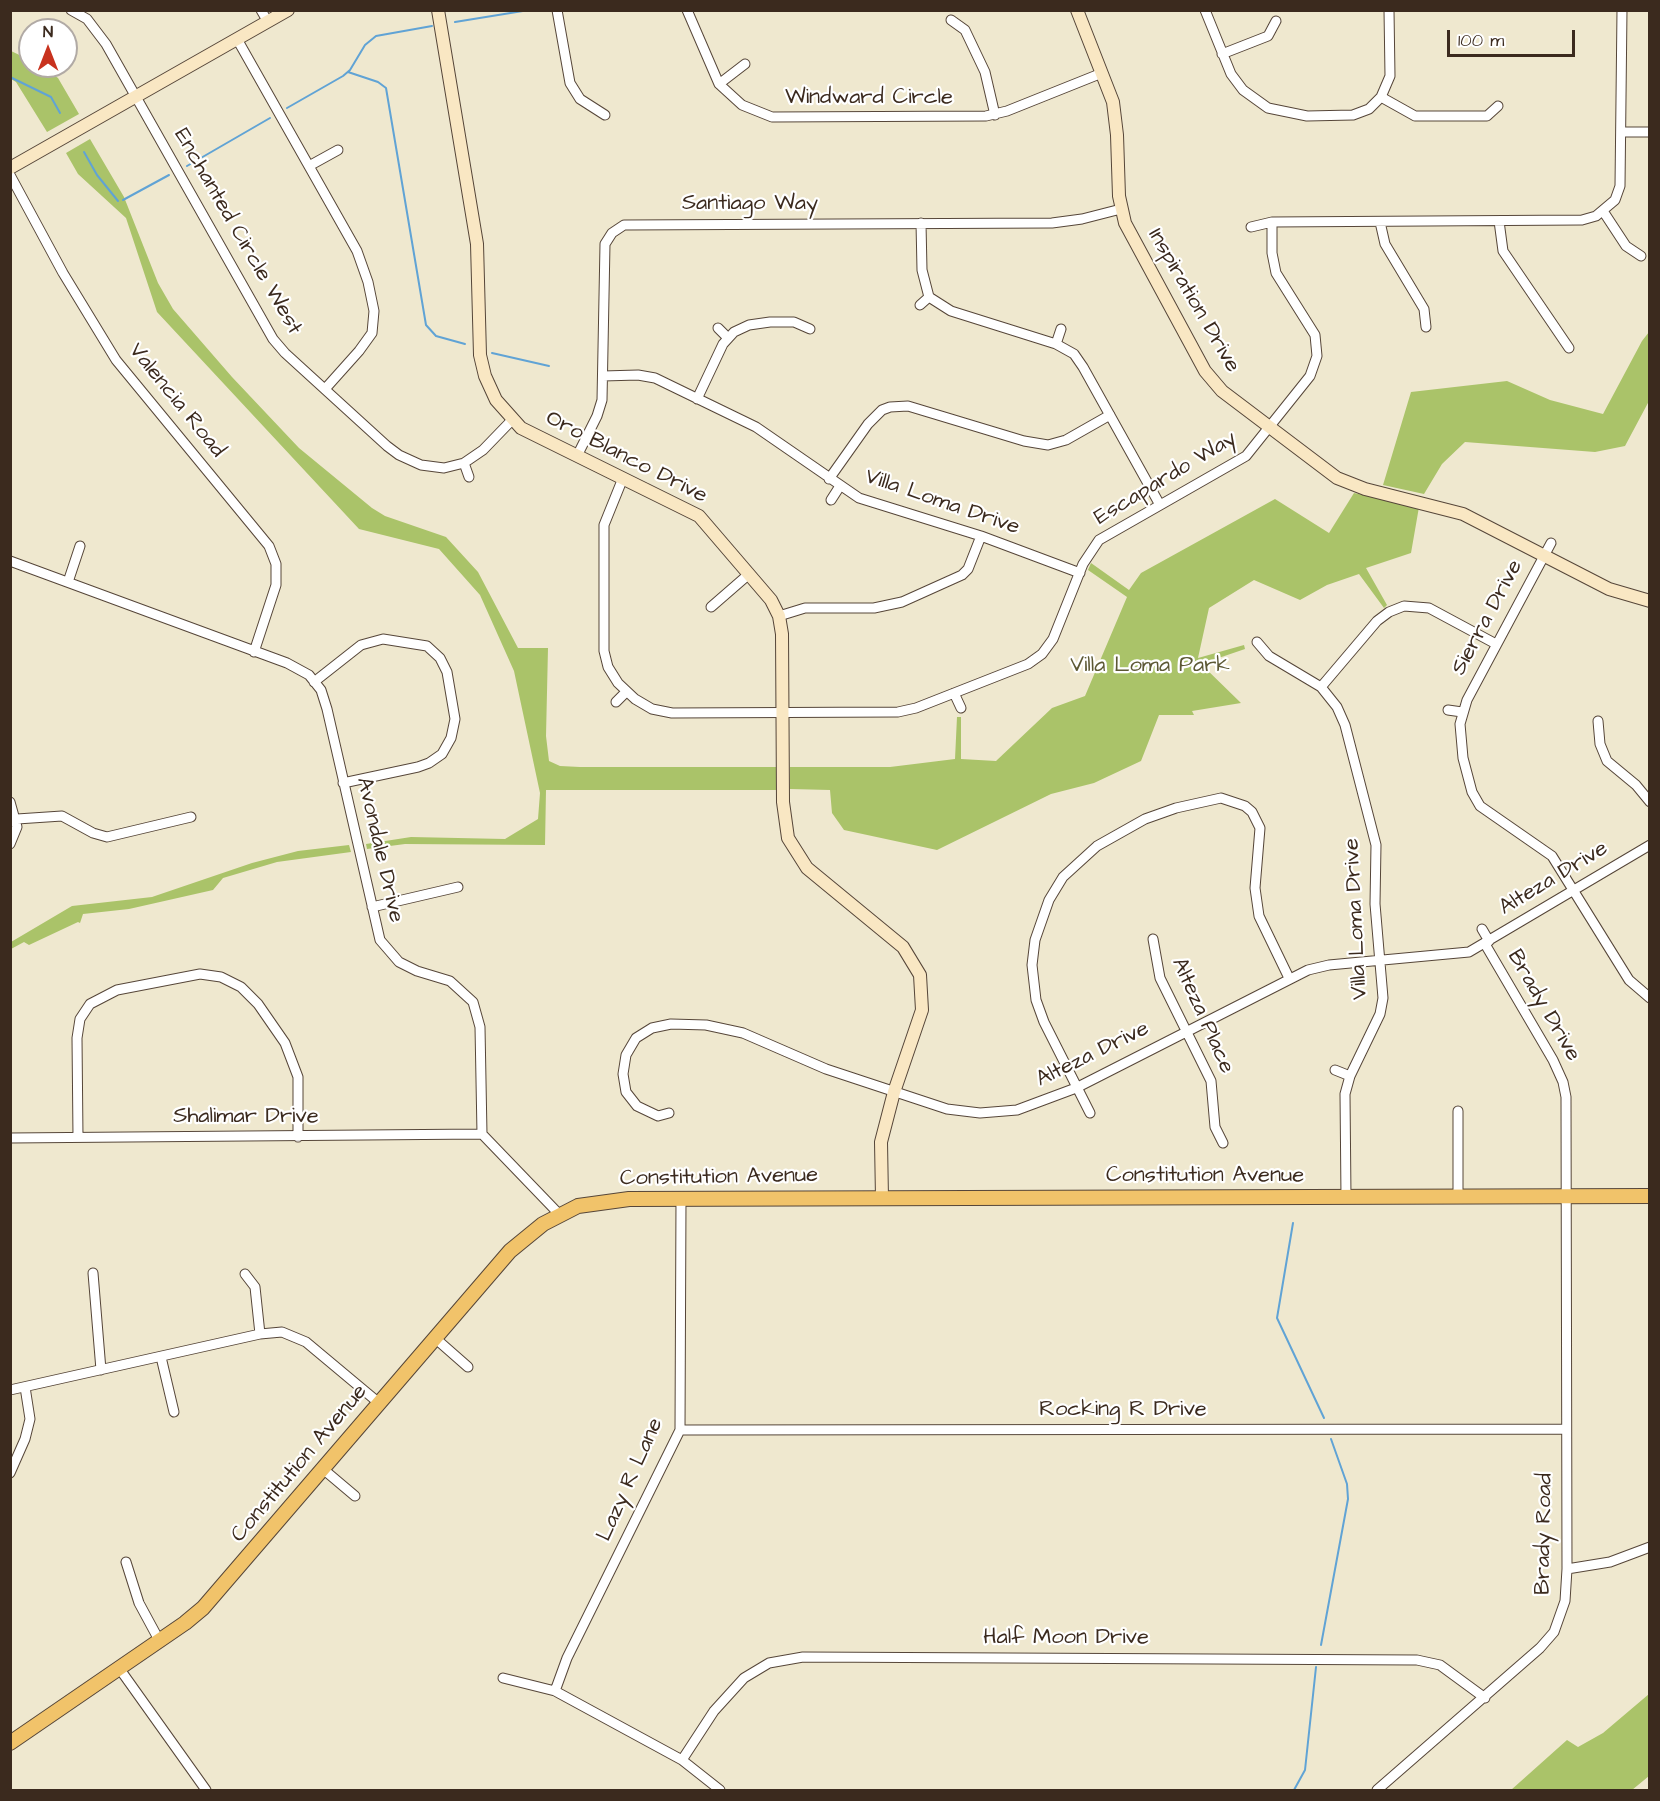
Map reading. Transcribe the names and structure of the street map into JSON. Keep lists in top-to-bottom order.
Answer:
{
  "streets": {
    "main road": ["Constitution Avenue"],
    "street": [
      "Windward Circle",
      "Santiago Way",
      "Enchanted Circle West",
      "Inspiration Drive",
      "Valencia Road",
      "Oro Blanco Drive",
      "Escapardo Way",
      "Villa Loma Drive",
      "Sierra Drive",
      "Avondale Drive",
      "Alteza Drive",
      "Brady Drive",
      "Alteza Place",
      "Shalimar Drive",
      "Rocking R Drive",
      "Lazy R Lane",
      "Brady Road",
      "Half Moon Drive"
    ]
  },
  "crossings": [
    ["Windward Circle", "Inspiration Drive"],
    ["Santiago Way", "Inspiration Drive"],
    ["Santiago Way", "Oro Blanco Drive"],
    ["Santiago Way", "Villa Loma Drive"],
    ["Enchanted Circle West", "Oro Blanco Drive"],
    ["Inspiration Drive", "Escapardo Way"],
    ["Inspiration Drive", "Sierra Drive"],
    ["Oro Blanco Drive", "Escapardo Way"],
    ["Oro Blanco Drive", "Alteza Drive"],
    ["Oro Blanco Drive", "Constitution Avenue"],
    ["Escapardo Way", "Villa Loma Drive"],
    ["Villa Loma Drive", "Alteza Drive"],
    ["Villa Loma Drive", "Constitution Avenue"],
    ["Sierra Drive", "Alteza Drive"],
    ["Avondale Drive", "Shalimar Drive"],
    ["Alteza Drive", "Brady Drive"],
    ["Alteza Drive", "Alteza Place"],
    ["Brady Drive", "Constitution Avenue"],
    ["Brady Drive", "Brady Road"],
    ["Constitution Avenue", "Lazy R Lane"],
    ["Constitution Avenue", "Brady Road"],
    ["Rocking R Drive", "Lazy R Lane"],
    ["Rocking R Drive", "Brady Road"],
    ["Brady Road", "Half Moon Drive"]
  ],
  "parks": ["Villa Loma Park"],
  "scale_bar": "100 m",
  "north": "top"
}
